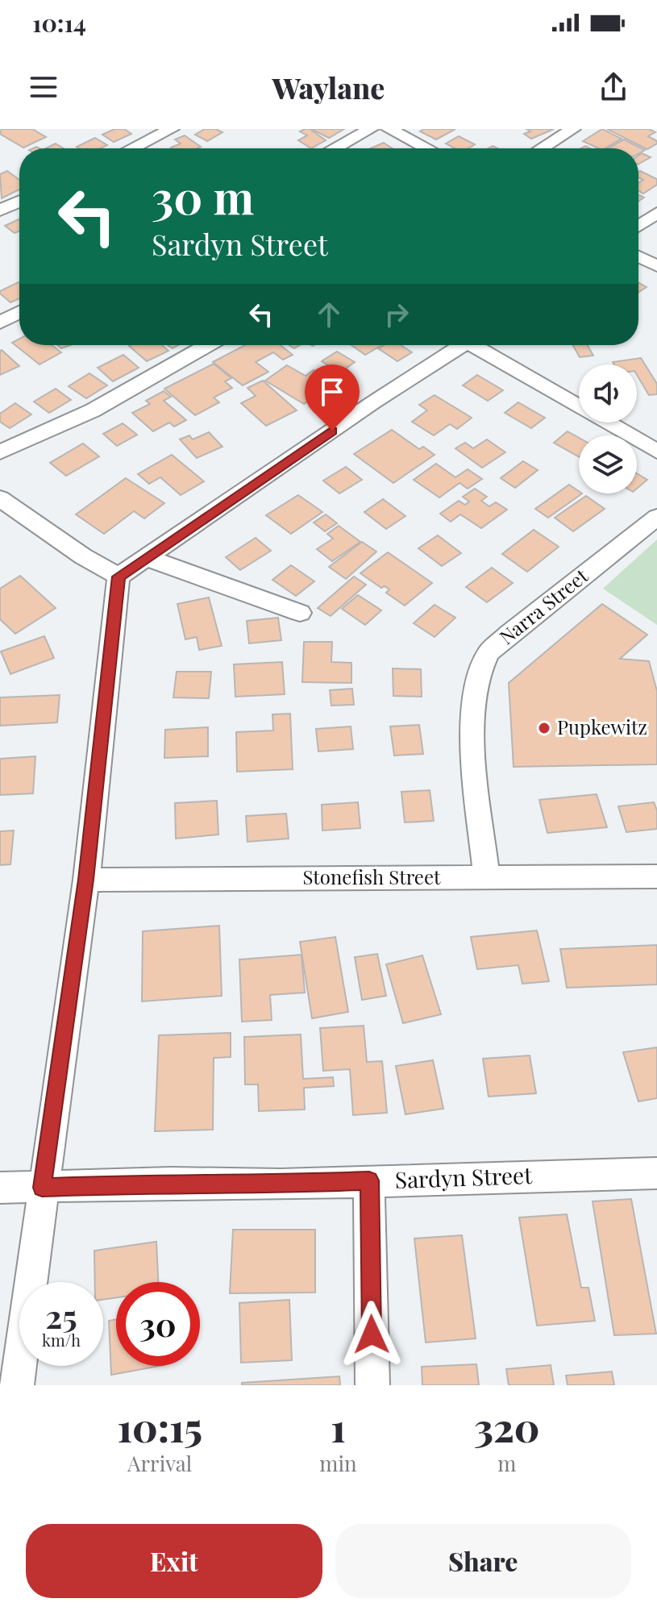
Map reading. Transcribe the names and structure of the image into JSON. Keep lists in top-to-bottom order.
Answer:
{
  "streets": {
    "street": ["Narra Street", "Stonefish Street", "Sardyn Street"]
  },
  "crossings": [
    ["Narra Street", "Stonefish Street"]
  ],
  "places": ["Pupkewitz"],
  "page": {
    "status": "10:14",
    "header": "Waylane",
    "turn": ["30 m", "Sardyn Street"],
    "speed": "25 km/h",
    "limit": "30",
    "eta": [
      "10:15",
      "Arrival",
      "1",
      "min",
      "320",
      "m"
    ],
    "buttons": ["Exit", "Share"]
  }
}
